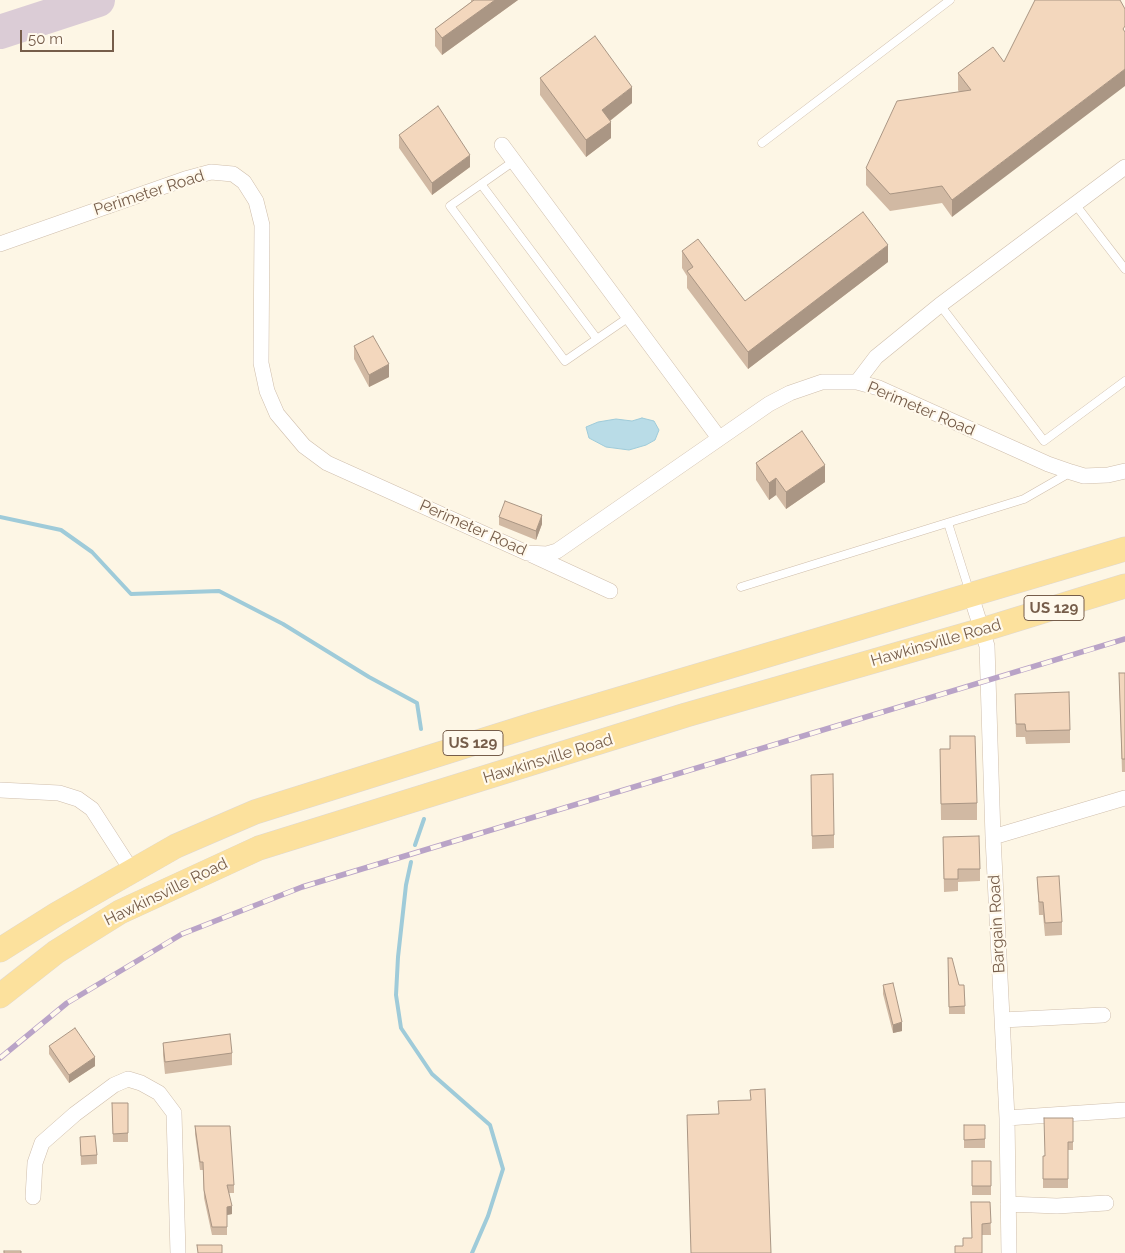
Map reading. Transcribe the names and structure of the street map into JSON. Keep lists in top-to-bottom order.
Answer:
{
  "streets": {
    "main road": ["US 129", "Hawkinsville Road"],
    "street": ["Perimeter Road", "Bargain Road"]
  },
  "crossings": [
    ["Hawkinsville Road", "Bargain Road"]
  ],
  "scale_bar": "50 m"
}
